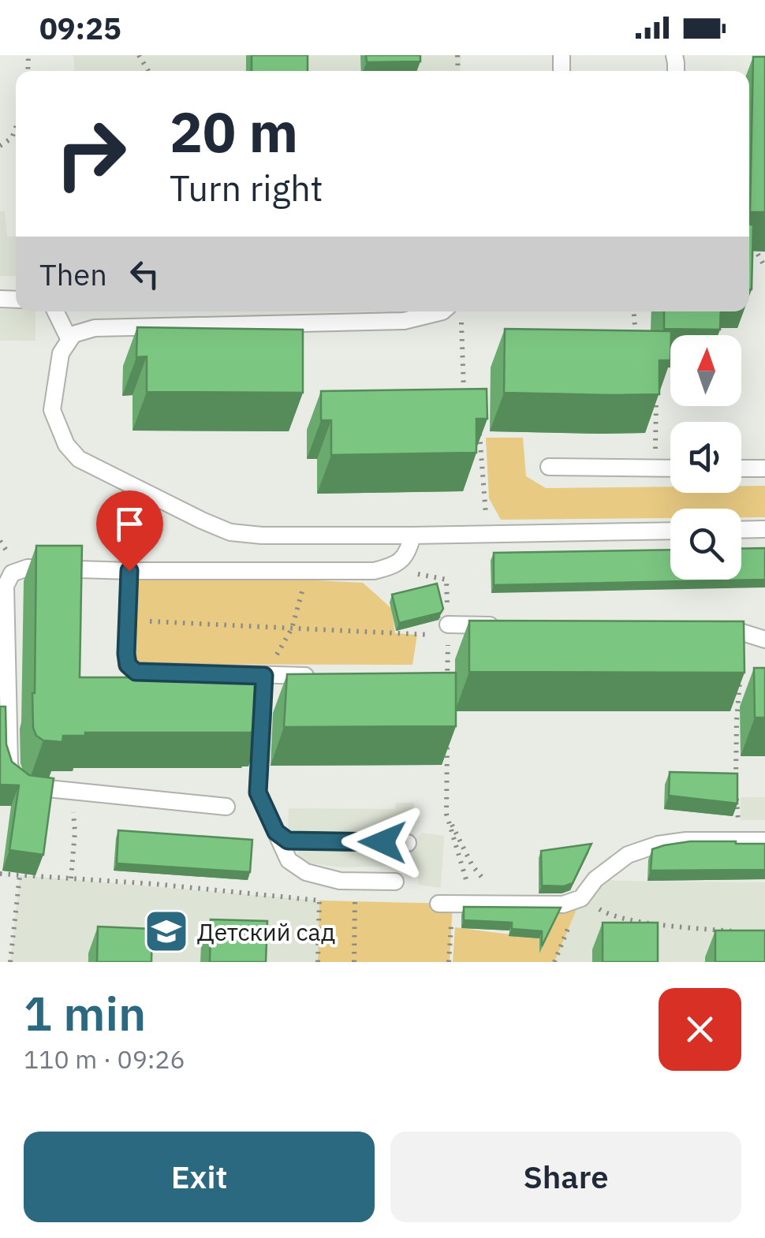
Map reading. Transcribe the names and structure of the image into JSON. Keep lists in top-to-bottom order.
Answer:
{
  "places": {
    "school or university": ["Детский сад"]
  },
  "north": "top",
  "page": {
    "status": "09:25",
    "turn": ["20 m", "Turn right"],
    "then": "Then",
    "heading": ["1 min", "110 m · 09:26"],
    "buttons": ["Exit", "Share"]
  }
}
